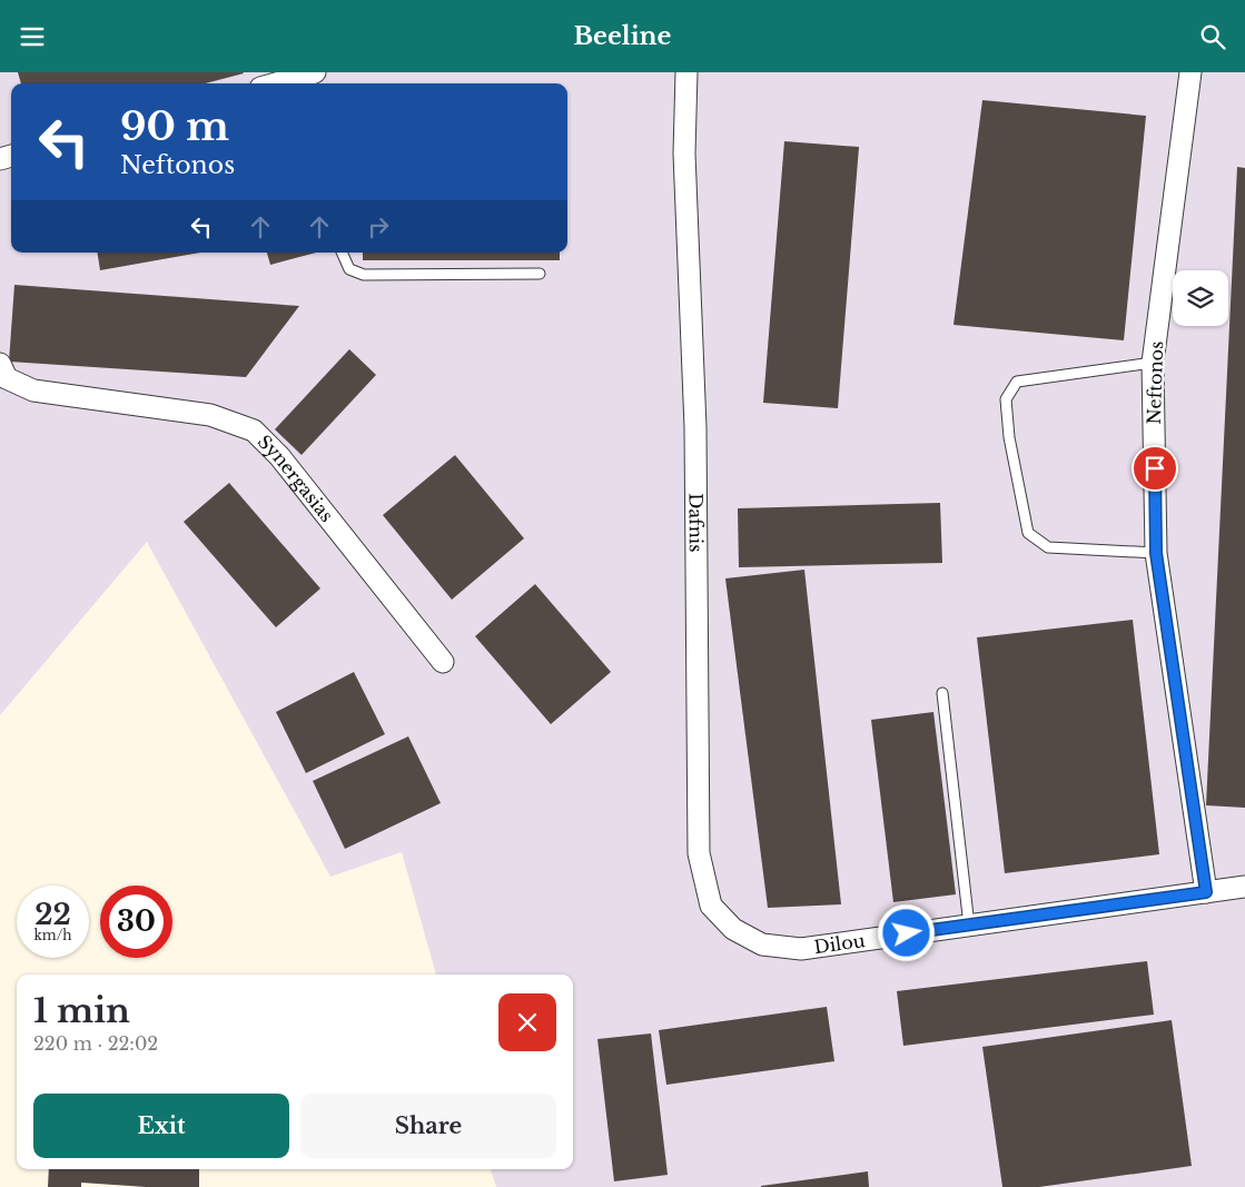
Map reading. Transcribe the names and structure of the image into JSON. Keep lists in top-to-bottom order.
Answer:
{
  "streets": {
    "street": [
      "Neftonos",
      "Synergasias",
      "Dafnis",
      "Dilou"
    ]
  },
  "crossings": [
    ["Neftonos", "Dilou"],
    ["Dafnis", "Dilou"]
  ],
  "page": {
    "header": "Beeline",
    "turn": ["90 m", "Neftonos"],
    "speed": "22 km/h",
    "limit": "30",
    "heading": ["1 min", "220 m · 22:02"],
    "buttons": ["Exit", "Share"]
  }
}
